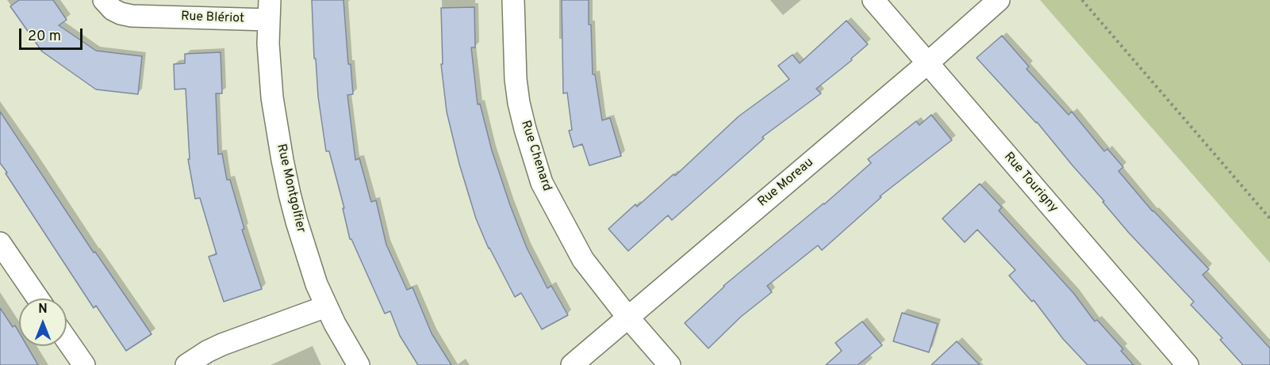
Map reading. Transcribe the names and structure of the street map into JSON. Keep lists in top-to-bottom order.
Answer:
{
  "streets": {
    "street": [
      "Rue Blériot",
      "Rue Chenard",
      "Rue Moreau",
      "Rue Tourigny",
      "Rue Montgolfier"
    ]
  },
  "crossings": [
    ["Rue Blériot", "Rue Montgolfier"],
    ["Rue Chenard", "Rue Moreau"],
    ["Rue Moreau", "Rue Tourigny"]
  ],
  "scale_bar": "20 m",
  "north": "top"
}
